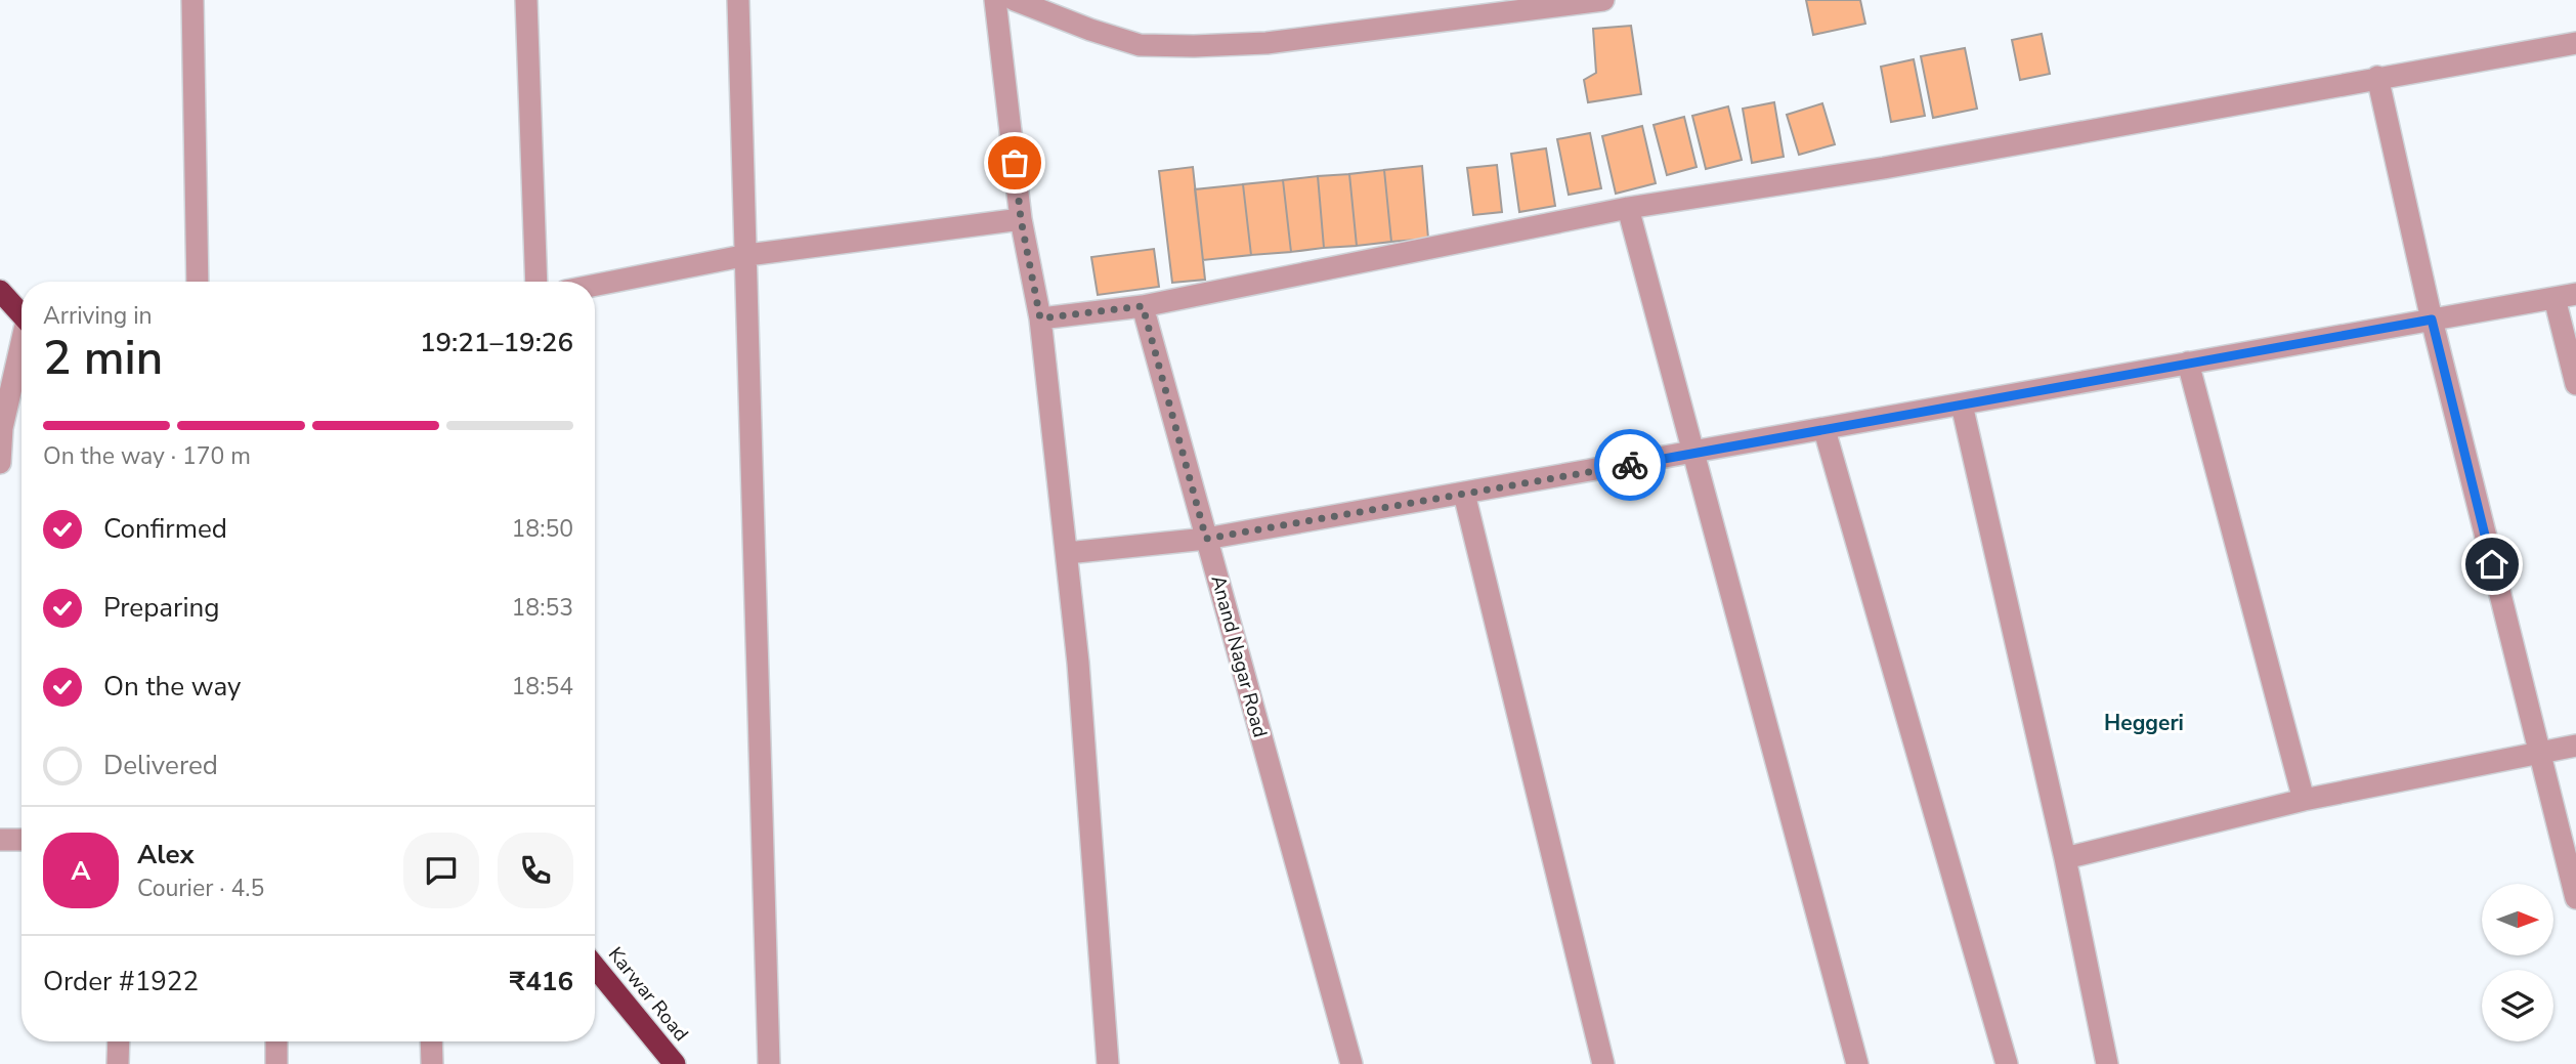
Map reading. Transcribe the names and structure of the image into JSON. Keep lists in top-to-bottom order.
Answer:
{
  "streets": {
    "highway": ["Karwar Road"],
    "street": ["Anand Nagar Road"]
  },
  "districts": ["Heggeri"],
  "north": "right",
  "page": {
    "heading": ["2 min", "Arriving in", "19:21–19:26"],
    "panel": [
      "Alex",
      "Courier · 4.5",
      "Order #1922",
      "₹416"
    ],
    "bar": "On the way · 170 m",
    "list": [
      ["Confirmed", "18:50"],
      ["Preparing", "18:53"],
      ["On the way", "18:54"],
      "Delivered"
    ],
    "round": "A"
  }
}
